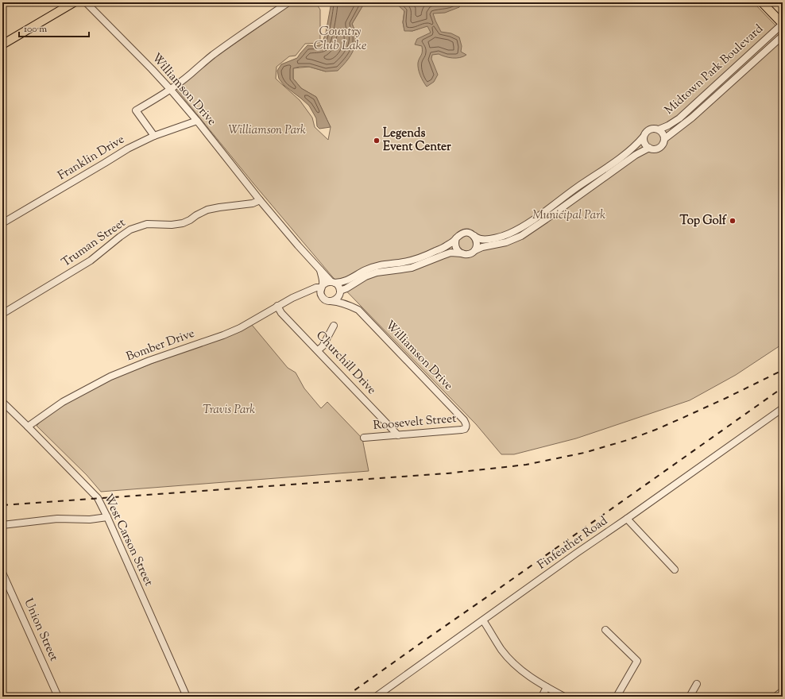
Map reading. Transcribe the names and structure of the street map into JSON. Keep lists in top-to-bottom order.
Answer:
{
  "streets": {
    "street": [
      "Midtown Park Boulevard",
      "Williamson Drive",
      "Franklin Drive",
      "Truman Street",
      "Bomber Drive",
      "Churchill Drive",
      "Roosevelt Street",
      "West Carson Street",
      "Finfeather Road",
      "Union Street"
    ]
  },
  "crossings": [
    ["Williamson Drive", "Franklin Drive"],
    ["Williamson Drive", "Truman Street"],
    ["Williamson Drive", "Bomber Drive"],
    ["Williamson Drive", "Roosevelt Street"],
    ["Bomber Drive", "Churchill Drive"],
    ["Bomber Drive", "West Carson Street"],
    ["Churchill Drive", "Roosevelt Street"]
  ],
  "water": ["Country Club Lake"],
  "parks": ["Williamson Park", "Municipal Park", "Travis Park"],
  "places": ["Legends Event Center", "Top Golf"],
  "scale_bar": "100 m"
}
